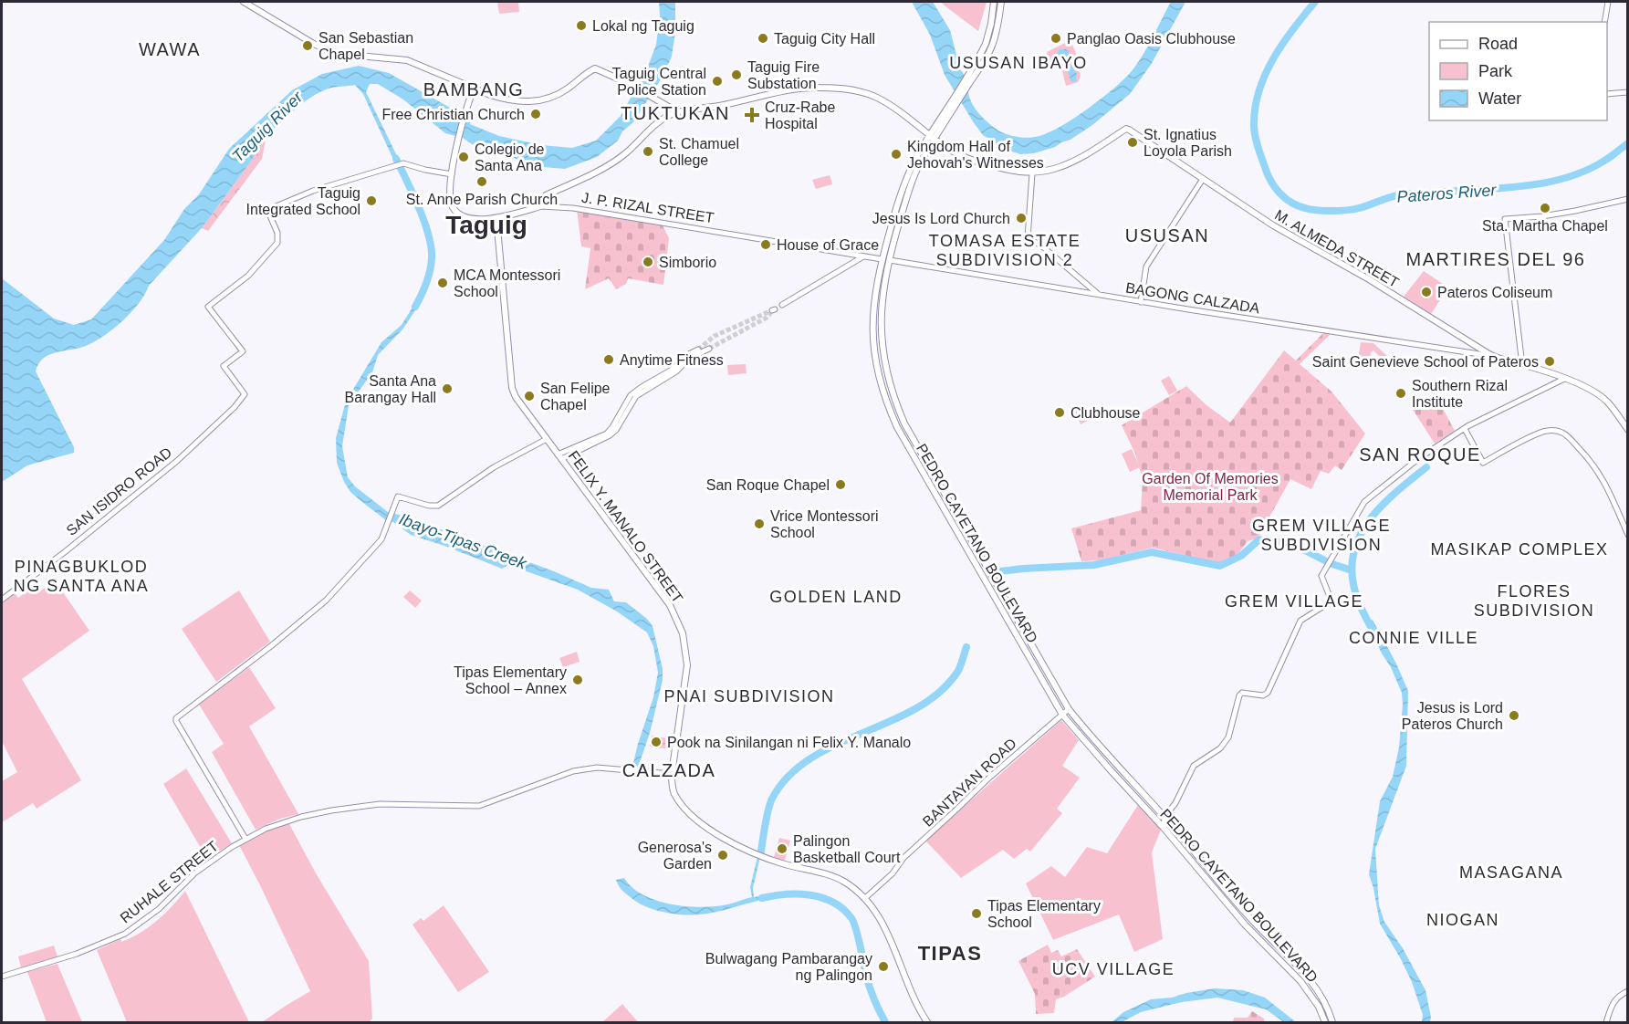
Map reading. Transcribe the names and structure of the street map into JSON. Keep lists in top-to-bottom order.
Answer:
{
  "streets": {
    "main road": [
      "J. P. RIZAL STREET",
      "M. ALMEDA STREET",
      "FELIX Y. MANALO STREET",
      "PEDRO CAYETANO BOULEVARD"
    ],
    "street": [
      "BAGONG CALZADA",
      "SAN ISIDRO ROAD",
      "BANTAYAN ROAD",
      "RUHALE STREET"
    ]
  },
  "crossings": [
    ["J. P. RIZAL STREET", "SAN ISIDRO ROAD"],
    ["J. P. RIZAL STREET", "FELIX Y. MANALO STREET"],
    ["J. P. RIZAL STREET", "PEDRO CAYETANO BOULEVARD"],
    ["M. ALMEDA STREET", "BAGONG CALZADA"],
    ["BAGONG CALZADA", "PEDRO CAYETANO BOULEVARD"],
    ["FELIX Y. MANALO STREET", "BANTAYAN ROAD"],
    ["FELIX Y. MANALO STREET", "RUHALE STREET"],
    ["PEDRO CAYETANO BOULEVARD", "BANTAYAN ROAD"]
  ],
  "districts": [
    "WAWA",
    "USUSAN IBAYO",
    "BAMBANG",
    "TUKTUKAN",
    "Taguig",
    "USUSAN",
    "TOMASA ESTATE SUBDIVISION 2",
    "MARTIRES DEL 96",
    "SAN ROQUE",
    "GREM VILLAGE SUBDIVISION",
    "MASIKAP COMPLEX",
    "PINAGBUKLOD NG SANTA ANA",
    "FLORES SUBDIVISION",
    "GOLDEN LAND",
    "GREM VILLAGE",
    "CONNIE VILLE",
    "PNAI SUBDIVISION",
    "CALZADA",
    "MASAGANA",
    "NIOGAN",
    "TIPAS",
    "UCV VILLAGE"
  ],
  "water": ["Taguig River", "Pateros River", "Ibayo-Tipas Creek"],
  "parks": ["Garden Of Memories Memorial Park"],
  "places": {
    "other": [
      "Lokal ng Taguig",
      "Taguig City Hall",
      "Panglao Oasis Clubhouse",
      "San Sebastian Chapel",
      "Taguig Fire Substation",
      "Taguig Central Police Station",
      "Free Christian Church",
      "St. Ignatius Loyola Parish",
      "St. Chamuel College",
      "Kingdom Hall of Jehovah's Witnesses",
      "Colegio de Santa Ana",
      "St. Anne Parish Church",
      "Taguig Integrated School",
      "Sta. Martha Chapel",
      "Jesus Is Lord Church",
      "House of Grace",
      "Simborio",
      "MCA Montessori School",
      "Pateros Coliseum",
      "Anytime Fitness",
      "Saint Genevieve School of Pateros",
      "Santa Ana Barangay Hall",
      "Southern Rizal Institute",
      "San Felipe Chapel",
      "Clubhouse",
      "San Roque Chapel",
      "Vrice Montessori School",
      "Tipas Elementary School – Annex",
      "Jesus is Lord Pateros Church",
      "Pook na Sinilangan ni Felix Y. Manalo",
      "Palingon Basketball Court",
      "Generosa's Garden",
      "Tipas Elementary School",
      "Bulwagang Pambarangay ng Palingon"
    ],
    "health": ["Cruz-Rabe Hospital"]
  },
  "legend": ["Road", "Park", "Water"]
}
